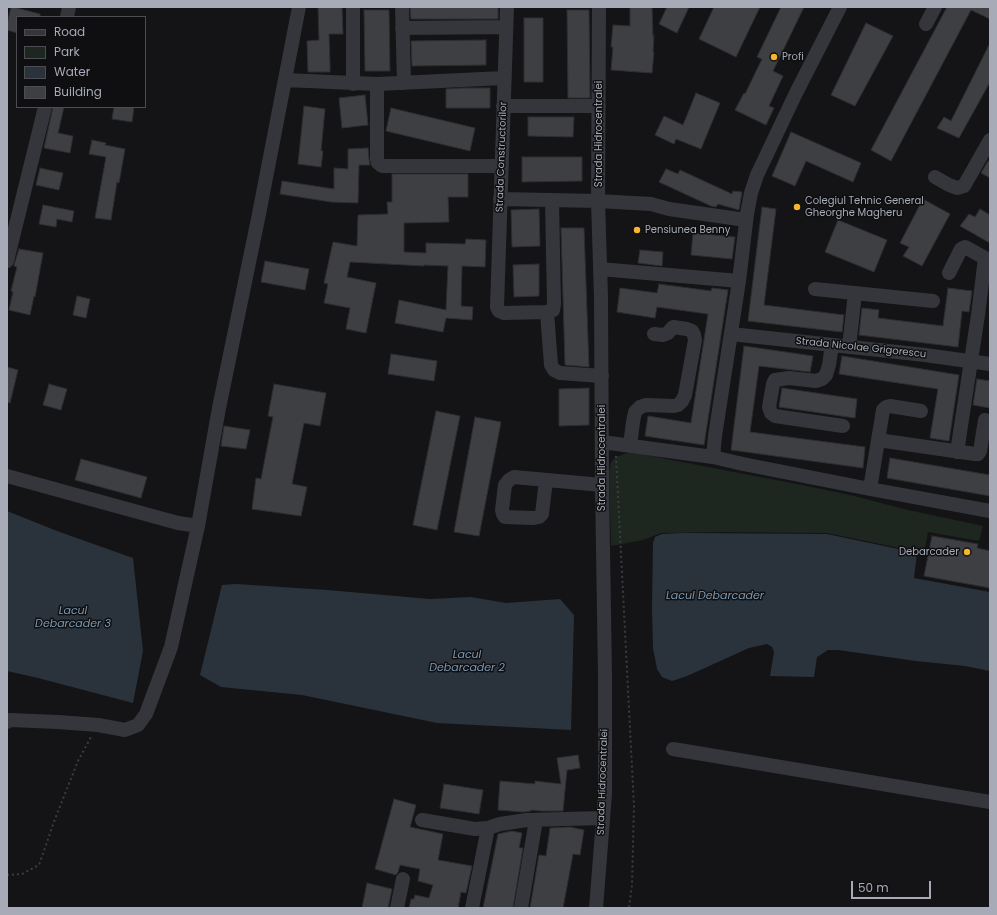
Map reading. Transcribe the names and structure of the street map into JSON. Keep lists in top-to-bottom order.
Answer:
{
  "streets": {
    "street": ["Strada Hidrocentralei", "Strada Constructorilor", "Strada Nicolae Grigorescu"]
  },
  "water": ["Lacul Debarcader", "Lacul Debarcader 3", "Lacul Debarcader 2"],
  "places": [
    "Profi",
    "Colegiul Tehnic General Gheorghe Magheru",
    "Pensiunea Benny",
    "Debarcader"
  ],
  "legend": [
    "Road",
    "Park",
    "Water",
    "Building"
  ],
  "scale_bar": "50 m"
}
